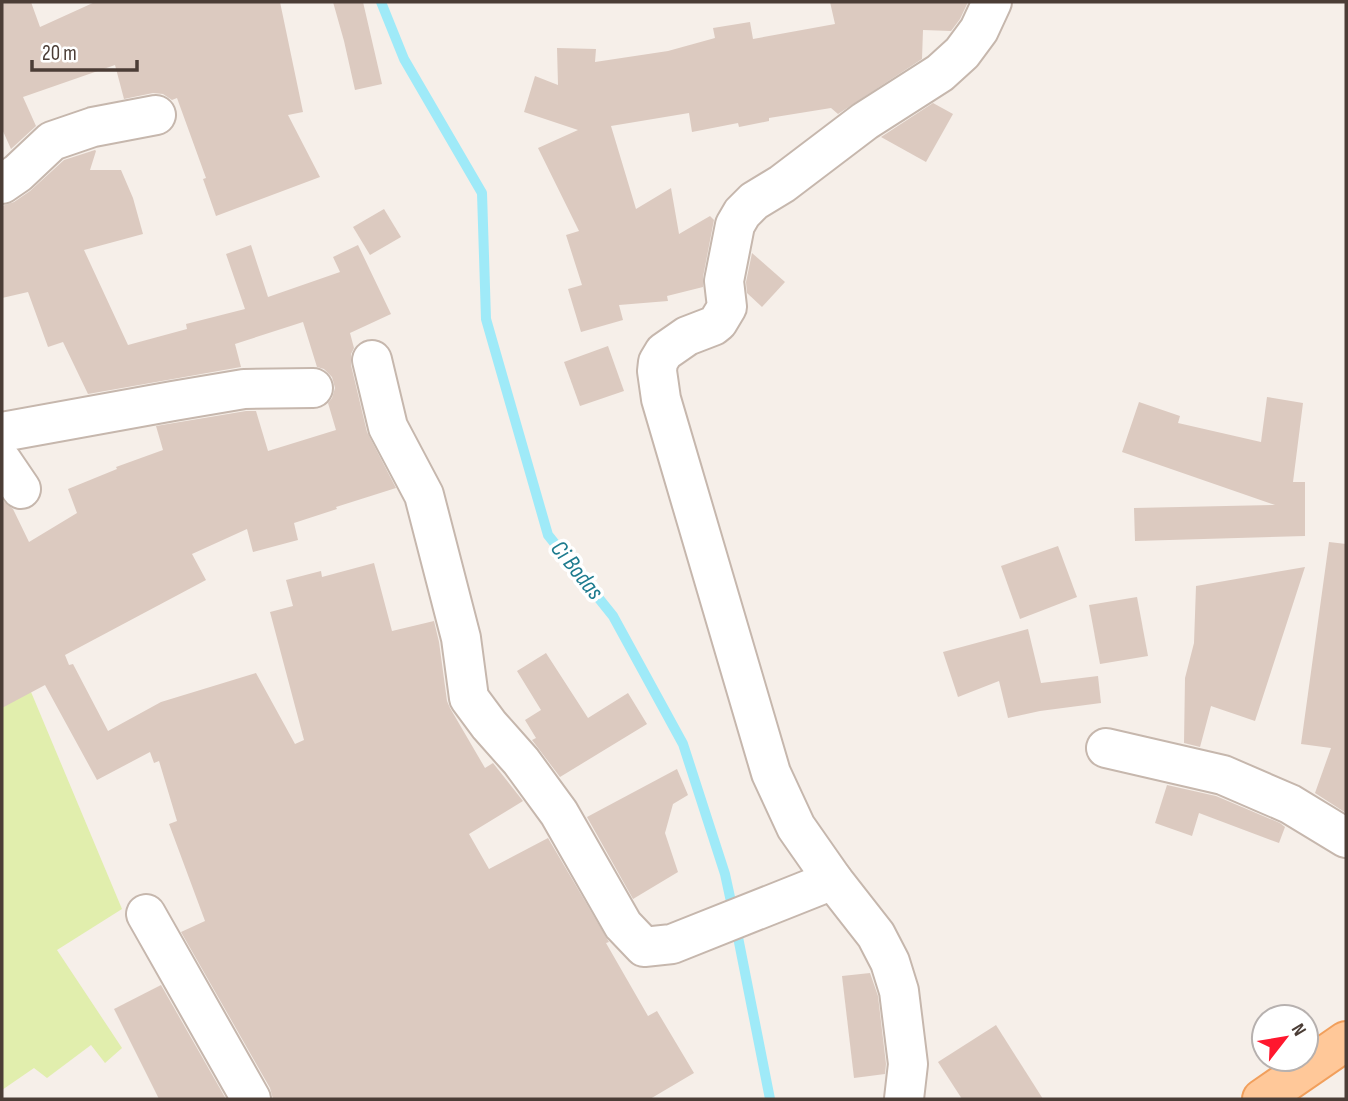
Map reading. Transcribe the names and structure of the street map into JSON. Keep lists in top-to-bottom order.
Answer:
{
  "water": ["Ci Bodas"],
  "scale_bar": "20 m",
  "north": "top right"
}
